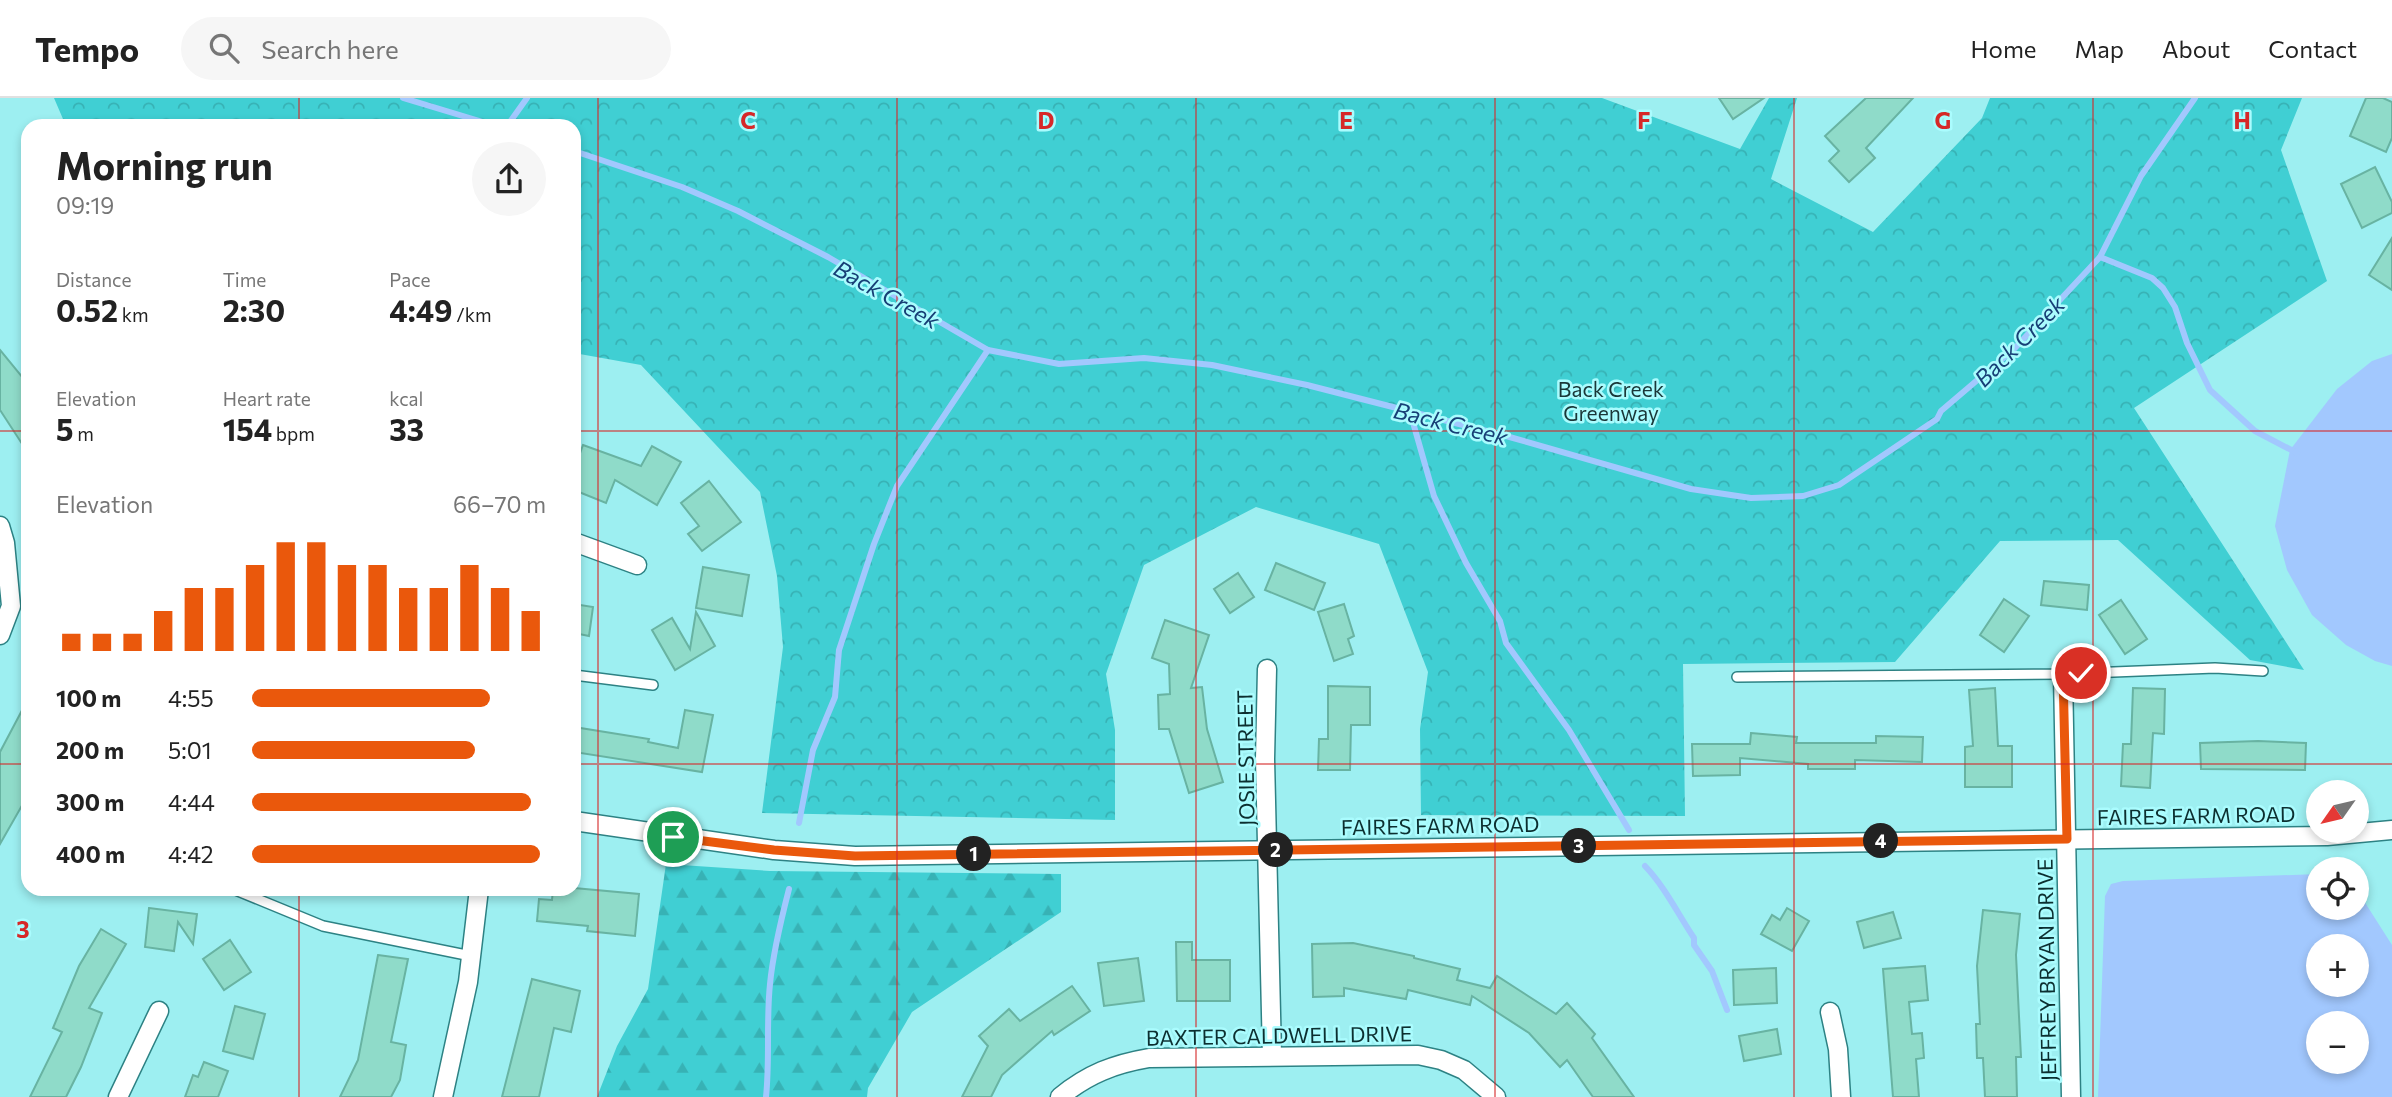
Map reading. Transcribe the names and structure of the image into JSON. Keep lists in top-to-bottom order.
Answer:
{
  "streets": {
    "street": [
      "JOSIE STREET",
      "FAIRES FARM ROAD",
      "JEFFREY BRYAN DRIVE",
      "BAXTER CALDWELL DRIVE"
    ]
  },
  "crossings": [
    ["JOSIE STREET", "FAIRES FARM ROAD"],
    ["JOSIE STREET", "BAXTER CALDWELL DRIVE"],
    ["FAIRES FARM ROAD", "JEFFREY BRYAN DRIVE"]
  ],
  "water": ["Back Creek"],
  "parks": ["Back Creek Greenway"],
  "north": "bottom left",
  "page": {
    "header": "Tempo",
    "search": "Search here",
    "nav": [
      "Home",
      "Map",
      "About",
      "Contact"
    ],
    "heading": ["Morning run", "09:19"],
    "stats": [
      ["Distance", "0.52 km"],
      ["Time", "2:30"],
      ["Pace", "4:49 /km"],
      ["Elevation", "5 m"],
      ["Heart rate", "154 bpm"],
      ["kcal", "33"]
    ],
    "chart": ["Elevation", "66–70 m"],
    "list": [
      {
        "name": "100 m",
        "note": "4:55"
      },
      {
        "name": "200 m",
        "note": "5:01"
      },
      {
        "name": "300 m",
        "note": "4:44"
      },
      {
        "name": "400 m",
        "note": "4:42"
      }
    ],
    "map_buttons": ["+", "−"],
    "pins": [
      "4",
      "3",
      "2",
      "1"
    ]
  },
  "grid": {
    "columns": [
      "C",
      "D",
      "E",
      "F",
      "G",
      "H"
    ],
    "rows": ["3"]
  }
}
